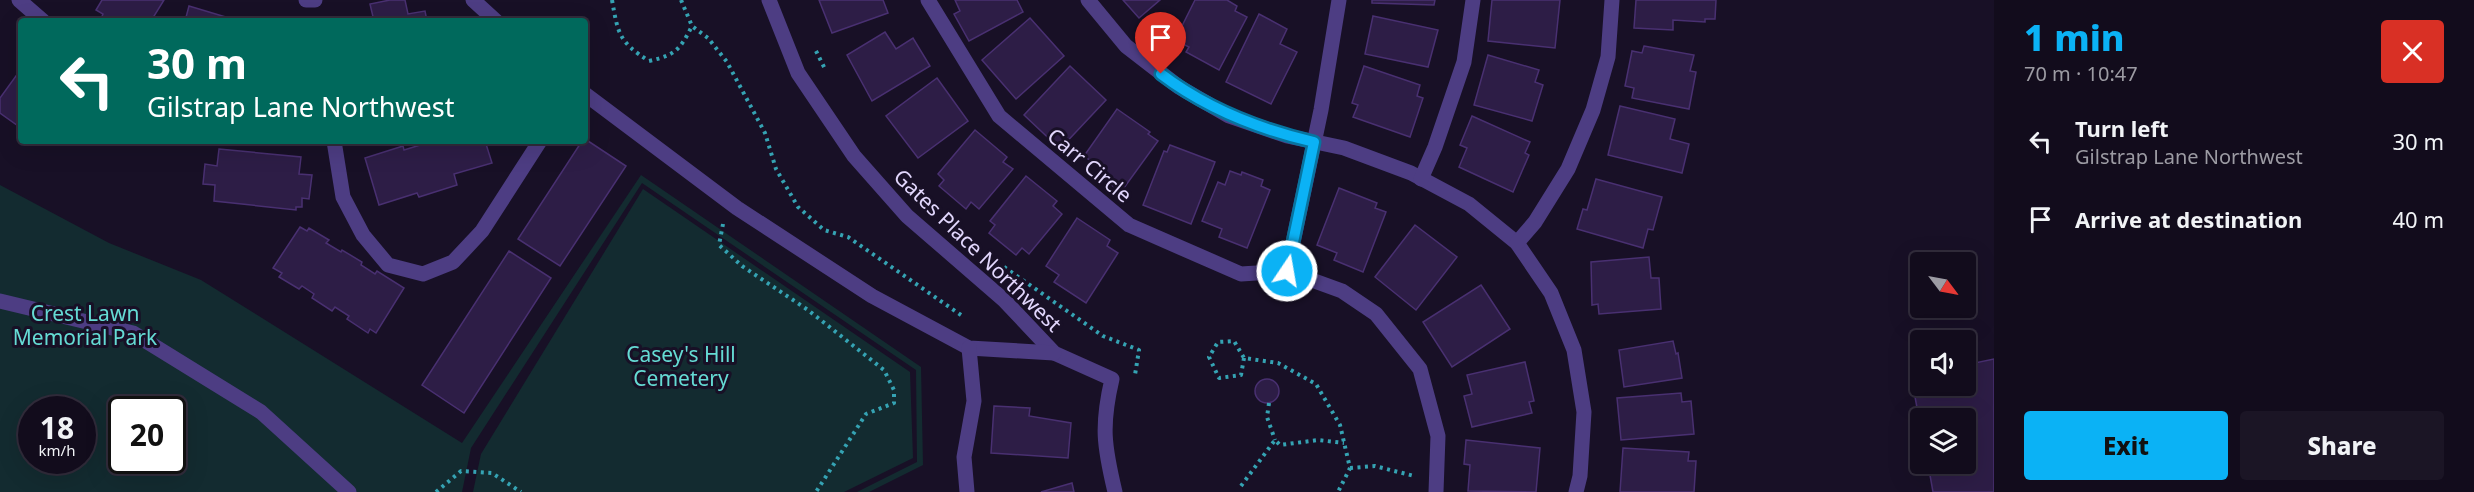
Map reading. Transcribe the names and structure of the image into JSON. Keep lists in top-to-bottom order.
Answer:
{
  "streets": {
    "street": ["Carr Circle", "Gates Place Northwest"]
  },
  "parks": ["Crest Lawn Memorial Park", "Casey's Hill Cemetery"],
  "north": "bottom right",
  "page": {
    "heading": ["1 min", "70 m · 10:47"],
    "turn": ["30 m", "Gilstrap Lane Northwest"],
    "list": [
      {
        "name": "Turn left",
        "note": "Gilstrap Lane Northwest",
        "value": "30 m"
      },
      {
        "name": "Arrive at destination",
        "value": "40 m"
      }
    ],
    "speed": "18 km/h",
    "limit": "20",
    "buttons": ["Exit", "Share"]
  }
}
